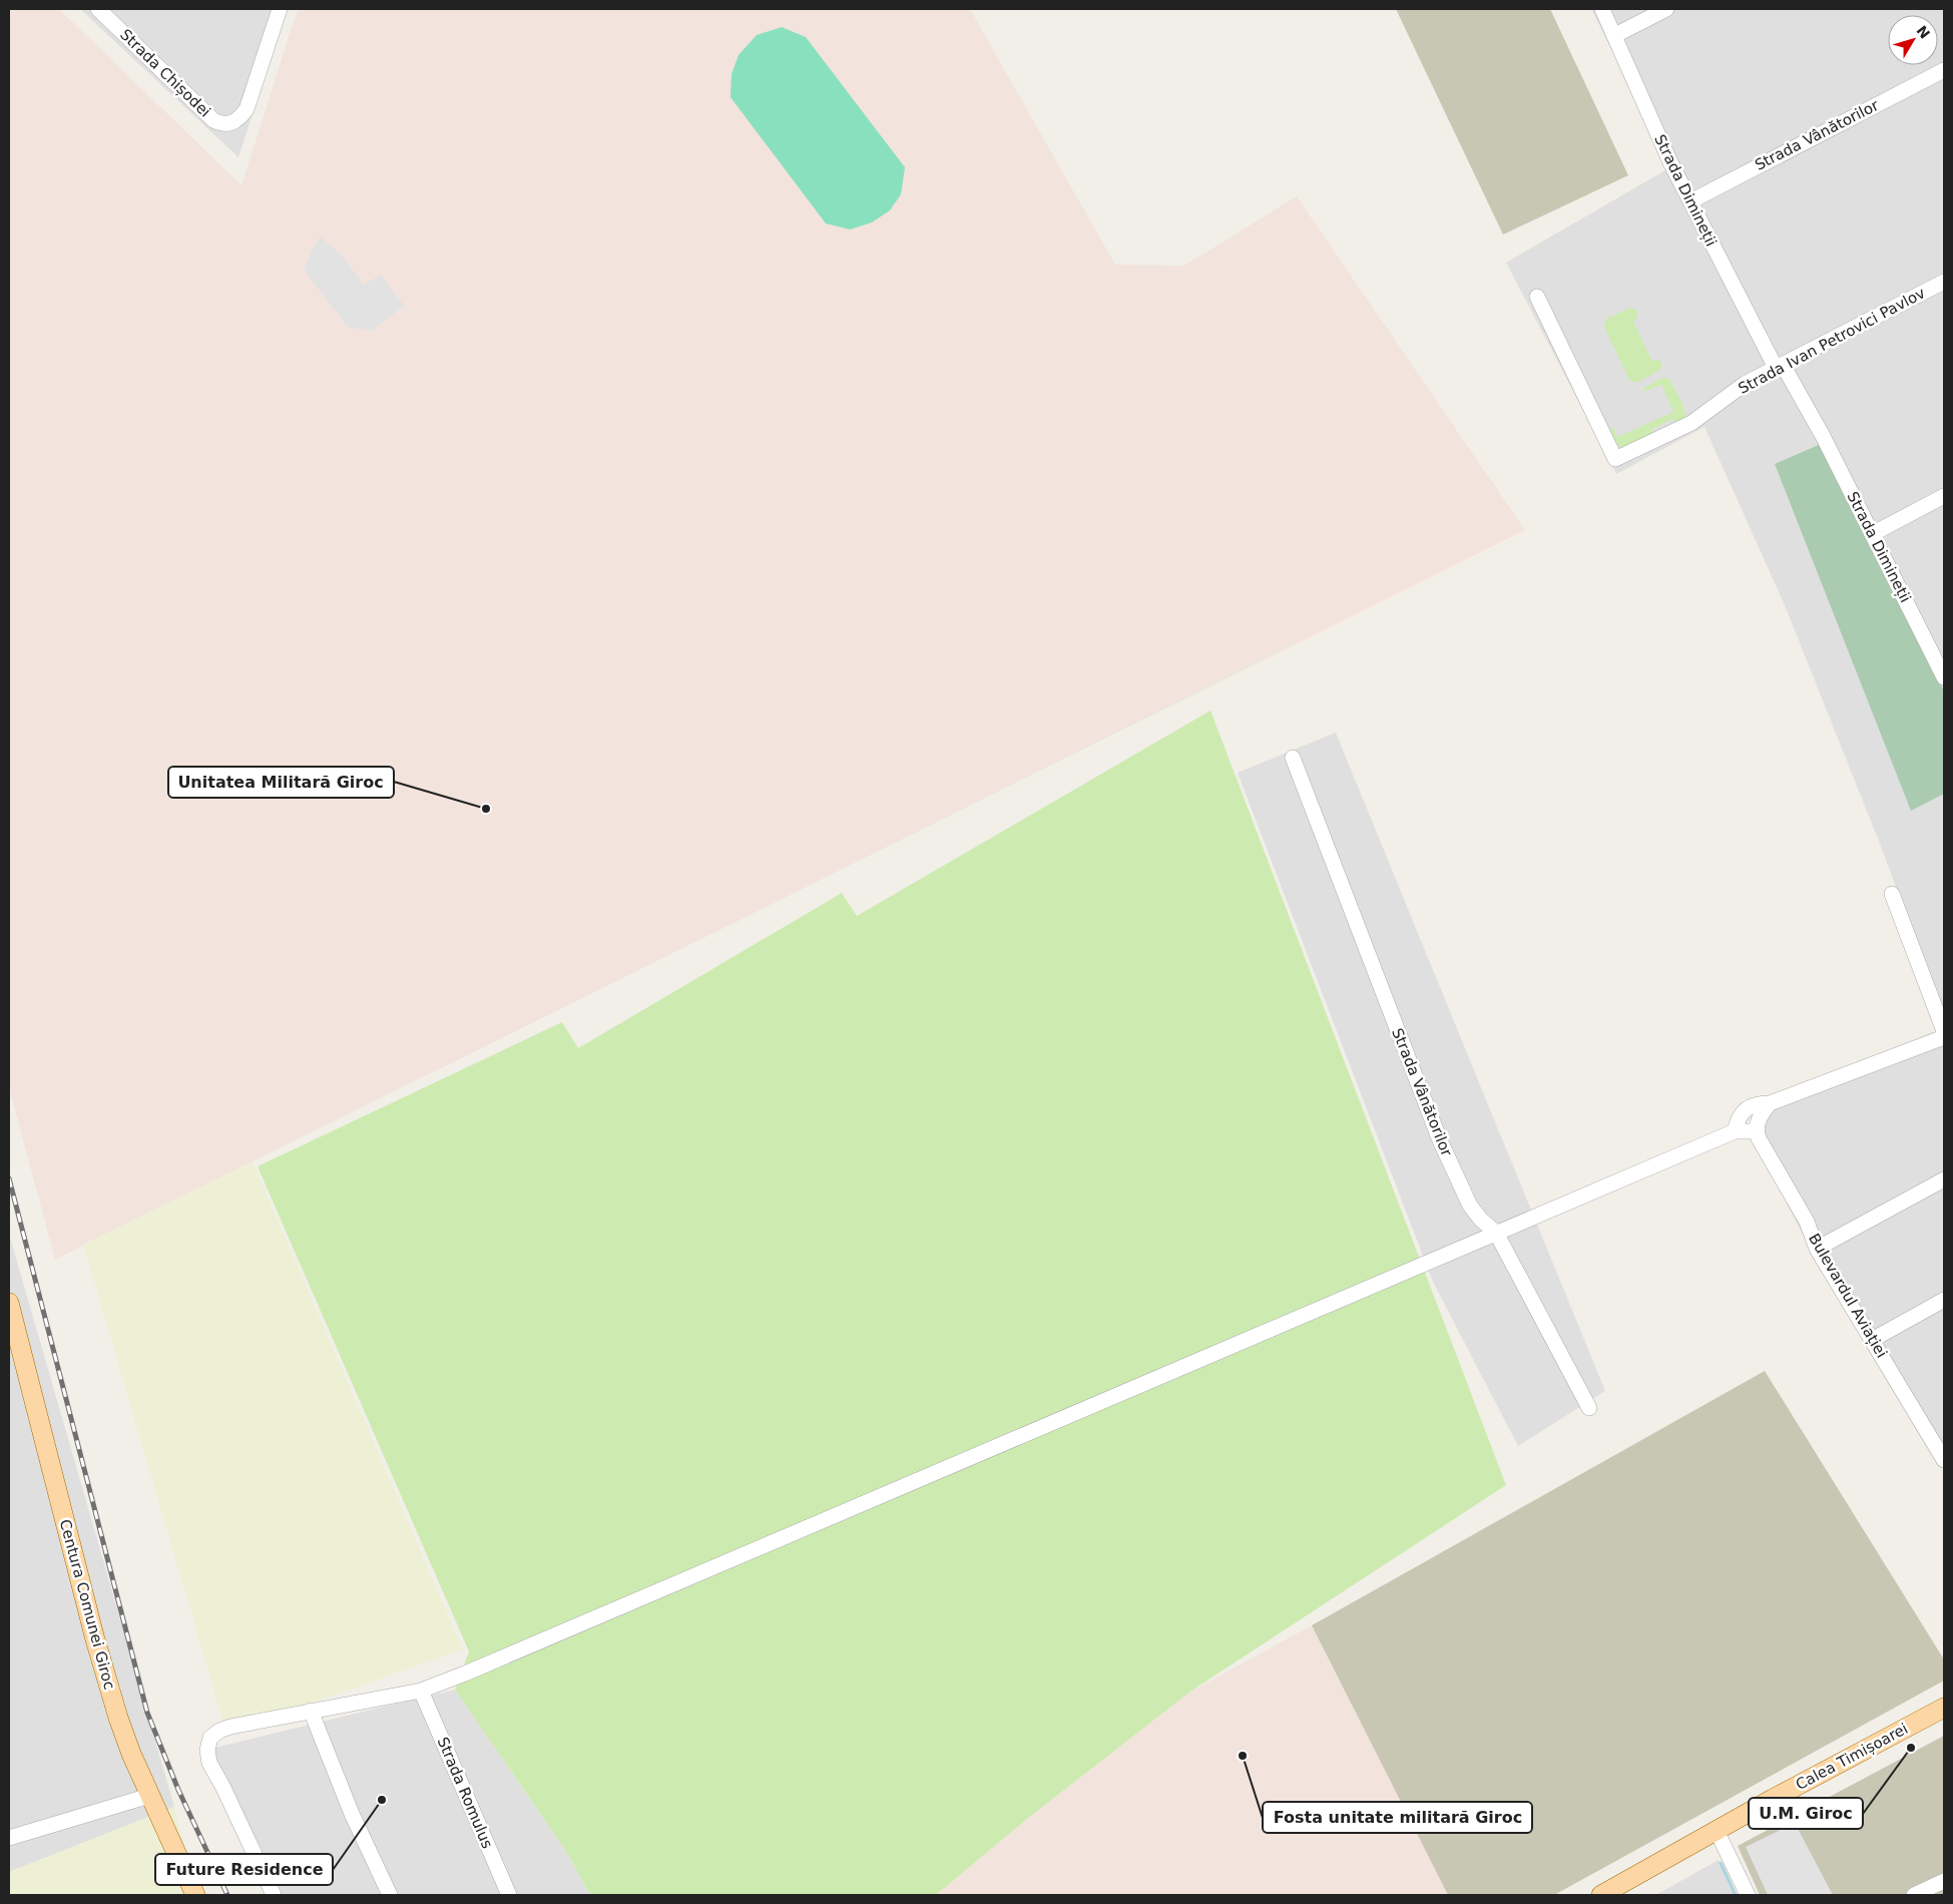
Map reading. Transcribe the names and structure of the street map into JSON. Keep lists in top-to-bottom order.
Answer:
{
  "streets": {
    "main road": ["Centura Comunei Giroc", "Calea Timișoarei"],
    "street": [
      "Strada Chișodei",
      "Strada Vânătorilor",
      "Strada Dimineții",
      "Strada Ivan Petrovici Pavlov",
      "Bulevardul Aviației",
      "Strada Romulus"
    ]
  },
  "crossings": [
    ["Strada Vânătorilor", "Strada Dimineții"],
    ["Strada Dimineții", "Strada Ivan Petrovici Pavlov"]
  ],
  "places": [
    "Unitatea Militară Giroc",
    "U.M. Giroc",
    "Fosta unitate militară Giroc",
    "Future Residence"
  ],
  "north": "top right"
}
